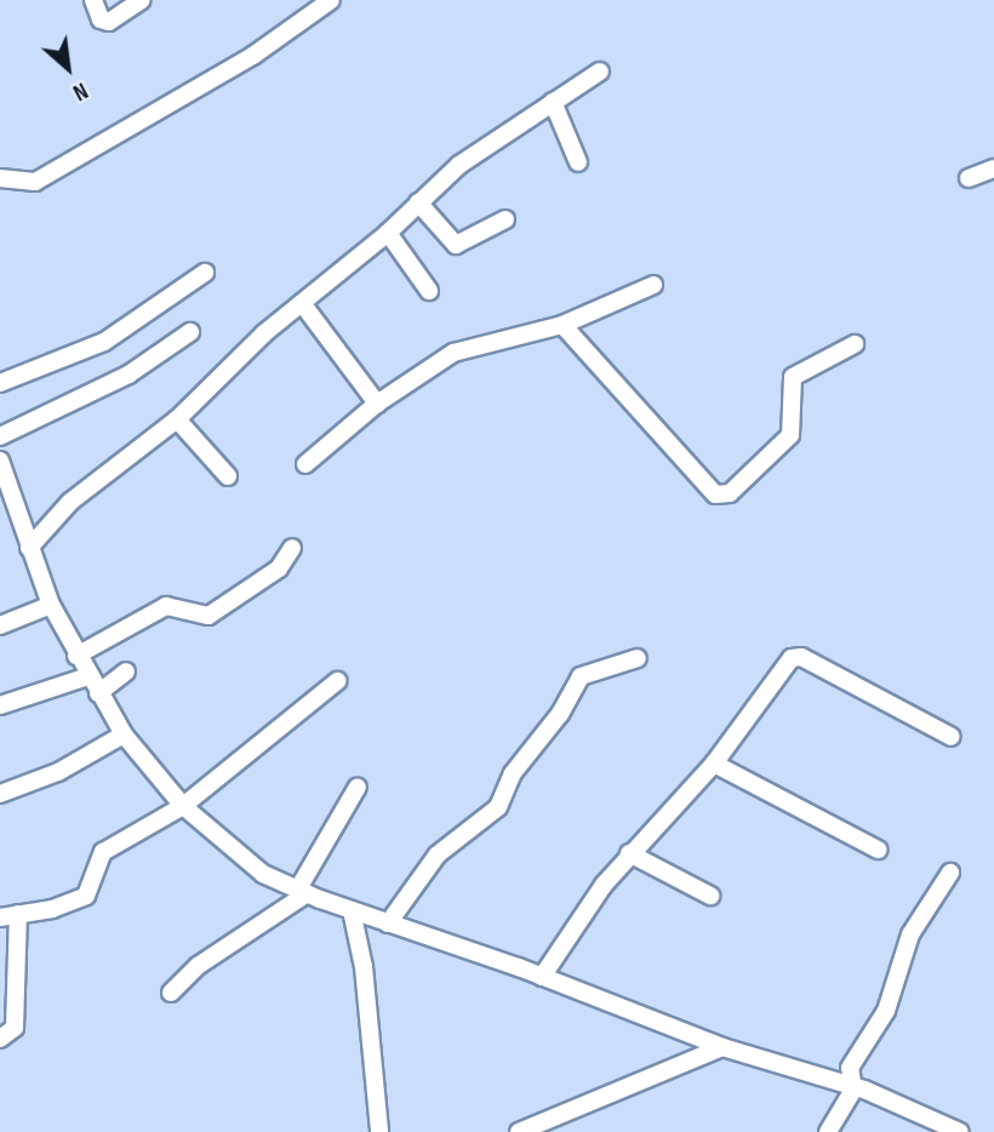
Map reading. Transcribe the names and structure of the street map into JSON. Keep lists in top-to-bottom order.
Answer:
{
  "north": "bottom right"
}
